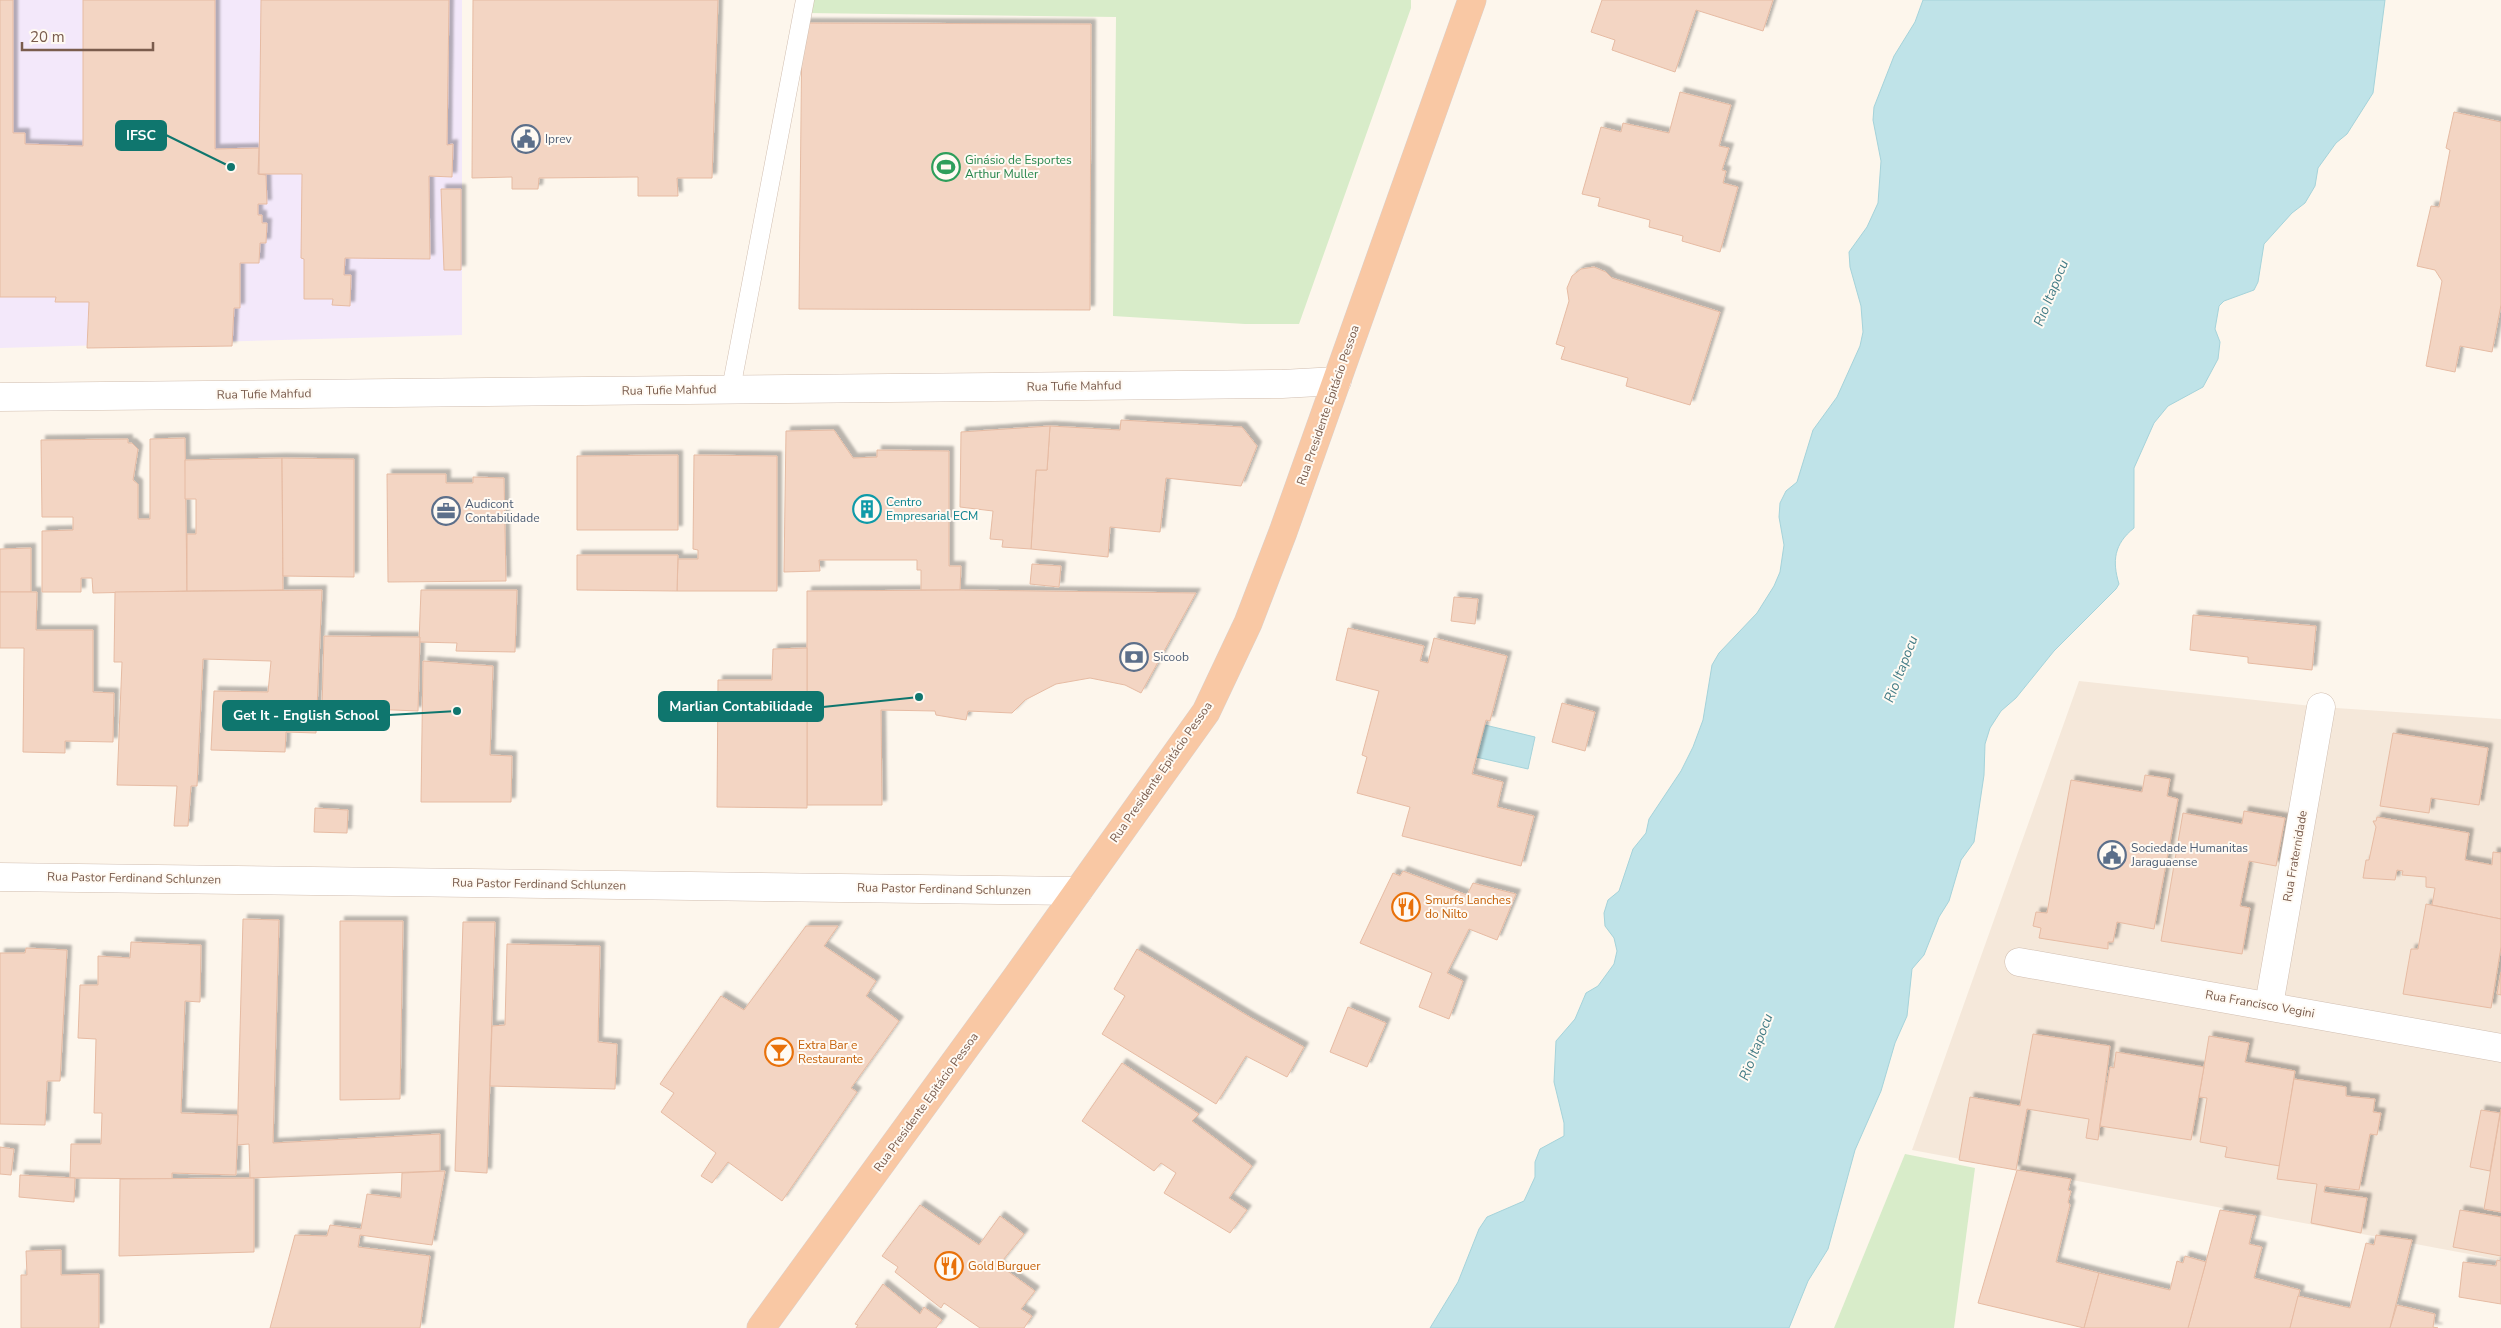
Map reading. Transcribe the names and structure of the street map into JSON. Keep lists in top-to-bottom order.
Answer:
{
  "streets": {
    "highway": ["Rua Presidente Epitácio Pessoa"],
    "street": [
      "Rua Tufie Mahfud",
      "Rua Fraternidade",
      "Rua Pastor Ferdinand Schlunzen",
      "Rua Francisco Vegini"
    ]
  },
  "crossings": [
    ["Rua Tufie Mahfud", "Rua Presidente Epitácio Pessoa"],
    ["Rua Presidente Epitácio Pessoa", "Rua Pastor Ferdinand Schlunzen"],
    ["Rua Fraternidade", "Rua Francisco Vegini"]
  ],
  "water": ["Rio Itapocu"],
  "places": {
    "public building": ["Iprev", "Sociedade Humanitas Jaraguaense"],
    "other": ["IFSC", "Marlian Contabilidade", "Get It - English School"],
    "sports": ["Ginásio de Esportes Arthur Muller"],
    "building": ["Centro Empresarial ECM"],
    "office": ["Audicont Contabilidade"],
    "bank": ["Sicoob"],
    "restaurant": ["Smurfs Lanches do Nilto", "Gold Burguer"],
    "bar": ["Extra Bar e Restaurante"]
  },
  "scale_bar": "20 m"
}
